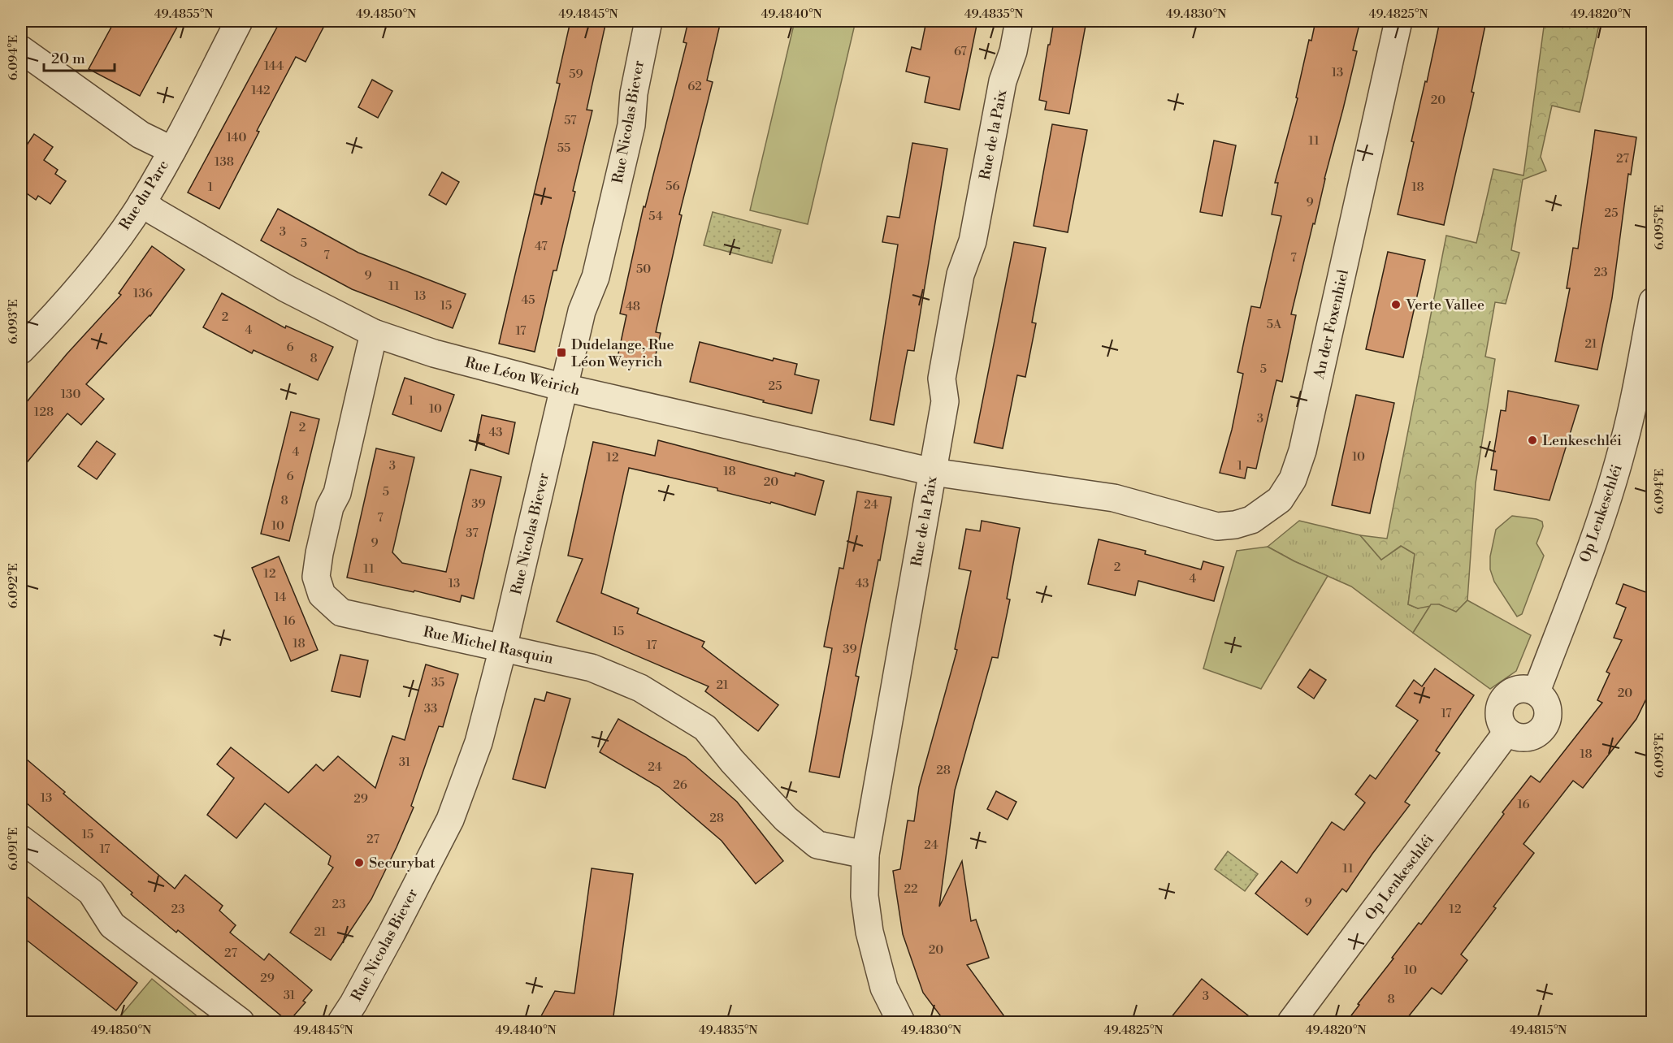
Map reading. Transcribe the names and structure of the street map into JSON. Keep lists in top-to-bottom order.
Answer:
{
  "streets": {
    "street": [
      "Rue Nicolas Biever",
      "Rue de la Paix",
      "Rue du Parc",
      "An der Foxenhiel",
      "Rue Léon Weirich",
      "Op Lenkeschléi",
      "Rue Michel Rasquin"
    ]
  },
  "crossings": [
    ["Rue Nicolas Biever", "Rue Léon Weirich"],
    ["Rue Nicolas Biever", "Rue Michel Rasquin"],
    ["Rue de la Paix", "An der Foxenhiel"],
    ["Rue de la Paix", "Rue Léon Weirich"],
    ["Rue de la Paix", "Rue Michel Rasquin"],
    ["Rue du Parc", "Rue Léon Weirich"],
    ["An der Foxenhiel", "Rue Léon Weirich"],
    ["Rue Léon Weirich", "Rue Michel Rasquin"]
  ],
  "places": {
    "other": ["Verte Vallee", "Lenkeschléi", "Securybat"],
    "transit": ["Dudelange, Rue Léon Weyrich"]
  },
  "house_numbers": [
    "67",
    "144",
    "13",
    "59",
    "62",
    "142",
    "20",
    "57",
    "140",
    "11",
    "55",
    "27",
    "138",
    "56",
    "1",
    "18",
    "9",
    "25",
    "54",
    "3",
    "5",
    "47",
    "7",
    "7",
    "50",
    "23",
    "9",
    "11",
    "136",
    "13",
    "45",
    "15",
    "48",
    "2",
    "5A",
    "4",
    "17",
    "21",
    "6",
    "8",
    "5",
    "25",
    "130",
    "1",
    "10",
    "128",
    "3",
    "2",
    "43",
    "4",
    "10",
    "12",
    "3",
    "1",
    "18",
    "6",
    "20",
    "5",
    "8",
    "39",
    "24",
    "7",
    "10",
    "37",
    "9",
    "2",
    "11",
    "12",
    "4",
    "13",
    "43",
    "14",
    "16",
    "15",
    "18",
    "17",
    "39",
    "35",
    "21",
    "20",
    "33",
    "17",
    "18",
    "31",
    "24",
    "28",
    "26",
    "13",
    "29",
    "16",
    "28",
    "15",
    "27",
    "24",
    "17",
    "11",
    "22",
    "9",
    "23",
    "23",
    "12",
    "21",
    "20",
    "27",
    "10",
    "29",
    "31",
    "3",
    "8"
  ],
  "scale_bar": "20 m",
  "coordinates": [
    "49.4855°N",
    "49.4850°N",
    "49.4845°N",
    "49.4840°N",
    "49.4835°N",
    "49.4830°N",
    "49.4825°N",
    "49.4820°N",
    "6.094°E",
    "6.095°E",
    "6.093°E",
    "6.092°E",
    "6.091°E",
    "49.4815°N"
  ]
}
